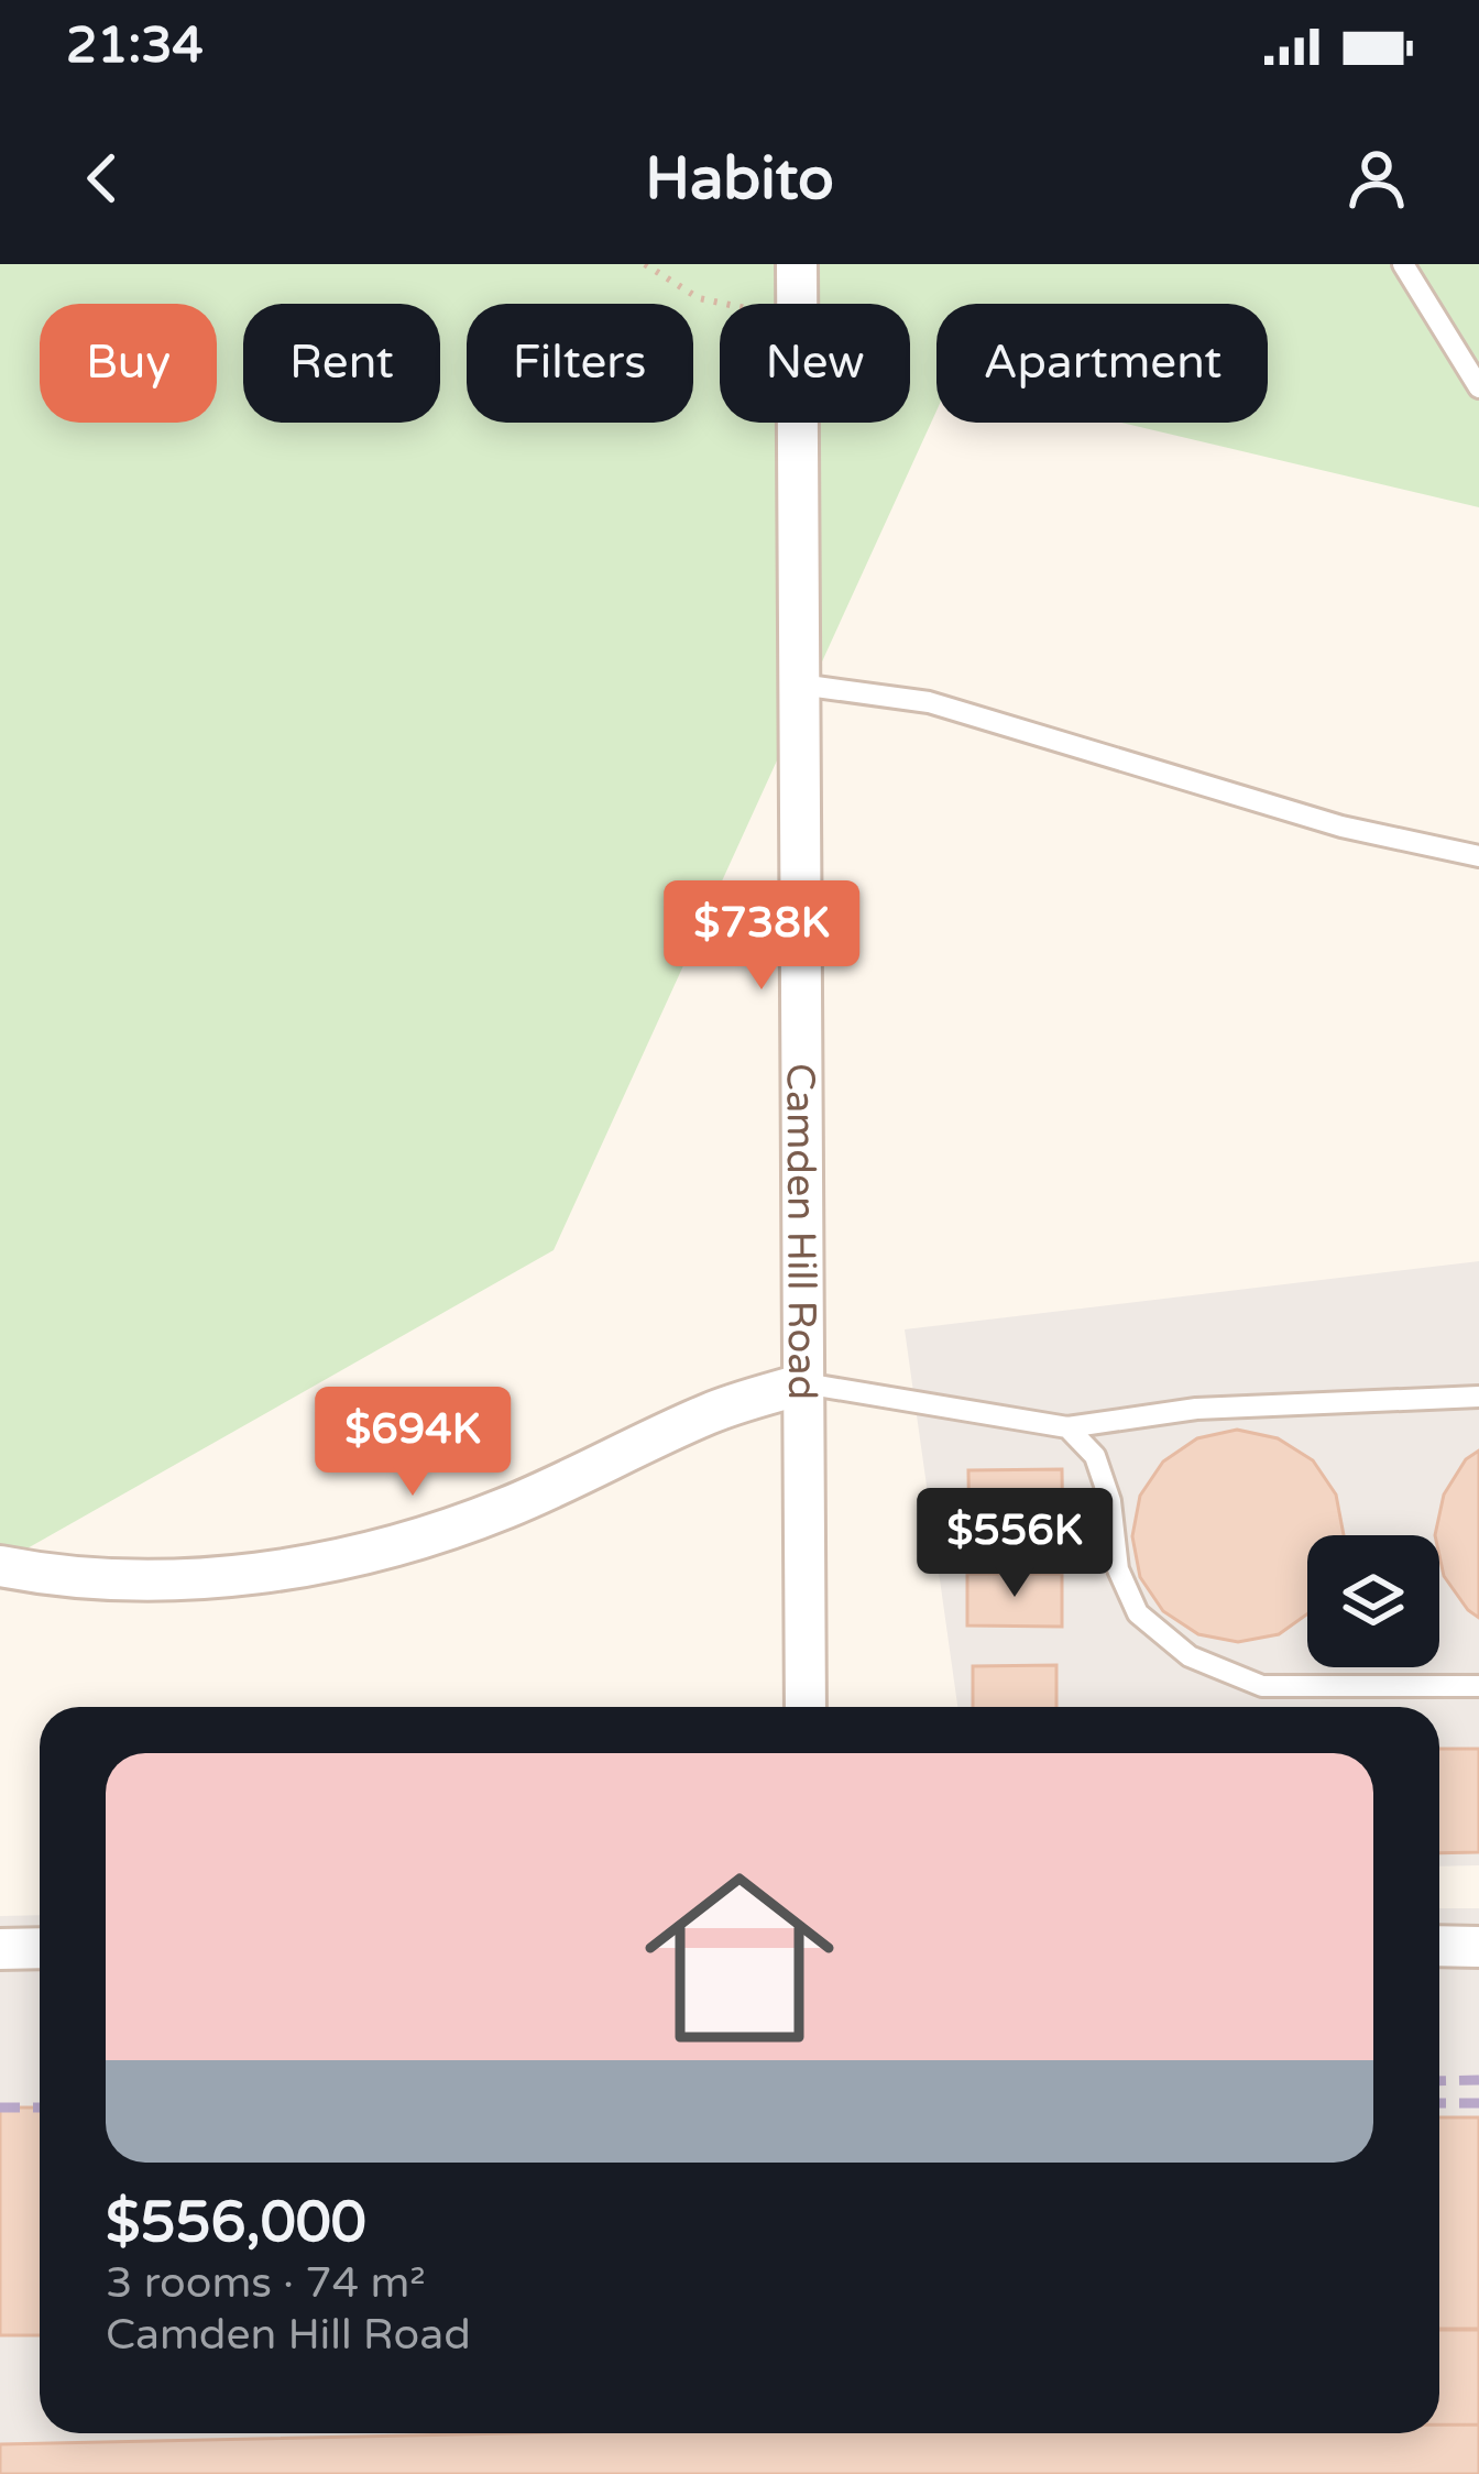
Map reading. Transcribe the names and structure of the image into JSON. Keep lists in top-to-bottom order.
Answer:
{
  "streets": {
    "street": ["Camden Hill Road"]
  },
  "page": {
    "status": "21:34",
    "header": "Habito",
    "chip": [
      "Buy",
      "Rent",
      "Filters",
      "New",
      "Apartment"
    ],
    "price": ["$738K", "$694K", "$556K"],
    "list": [
      {
        "name": "$556,000",
        "note": "3 rooms · 74 m² · Camden Hill Road"
      }
    ]
  }
}
